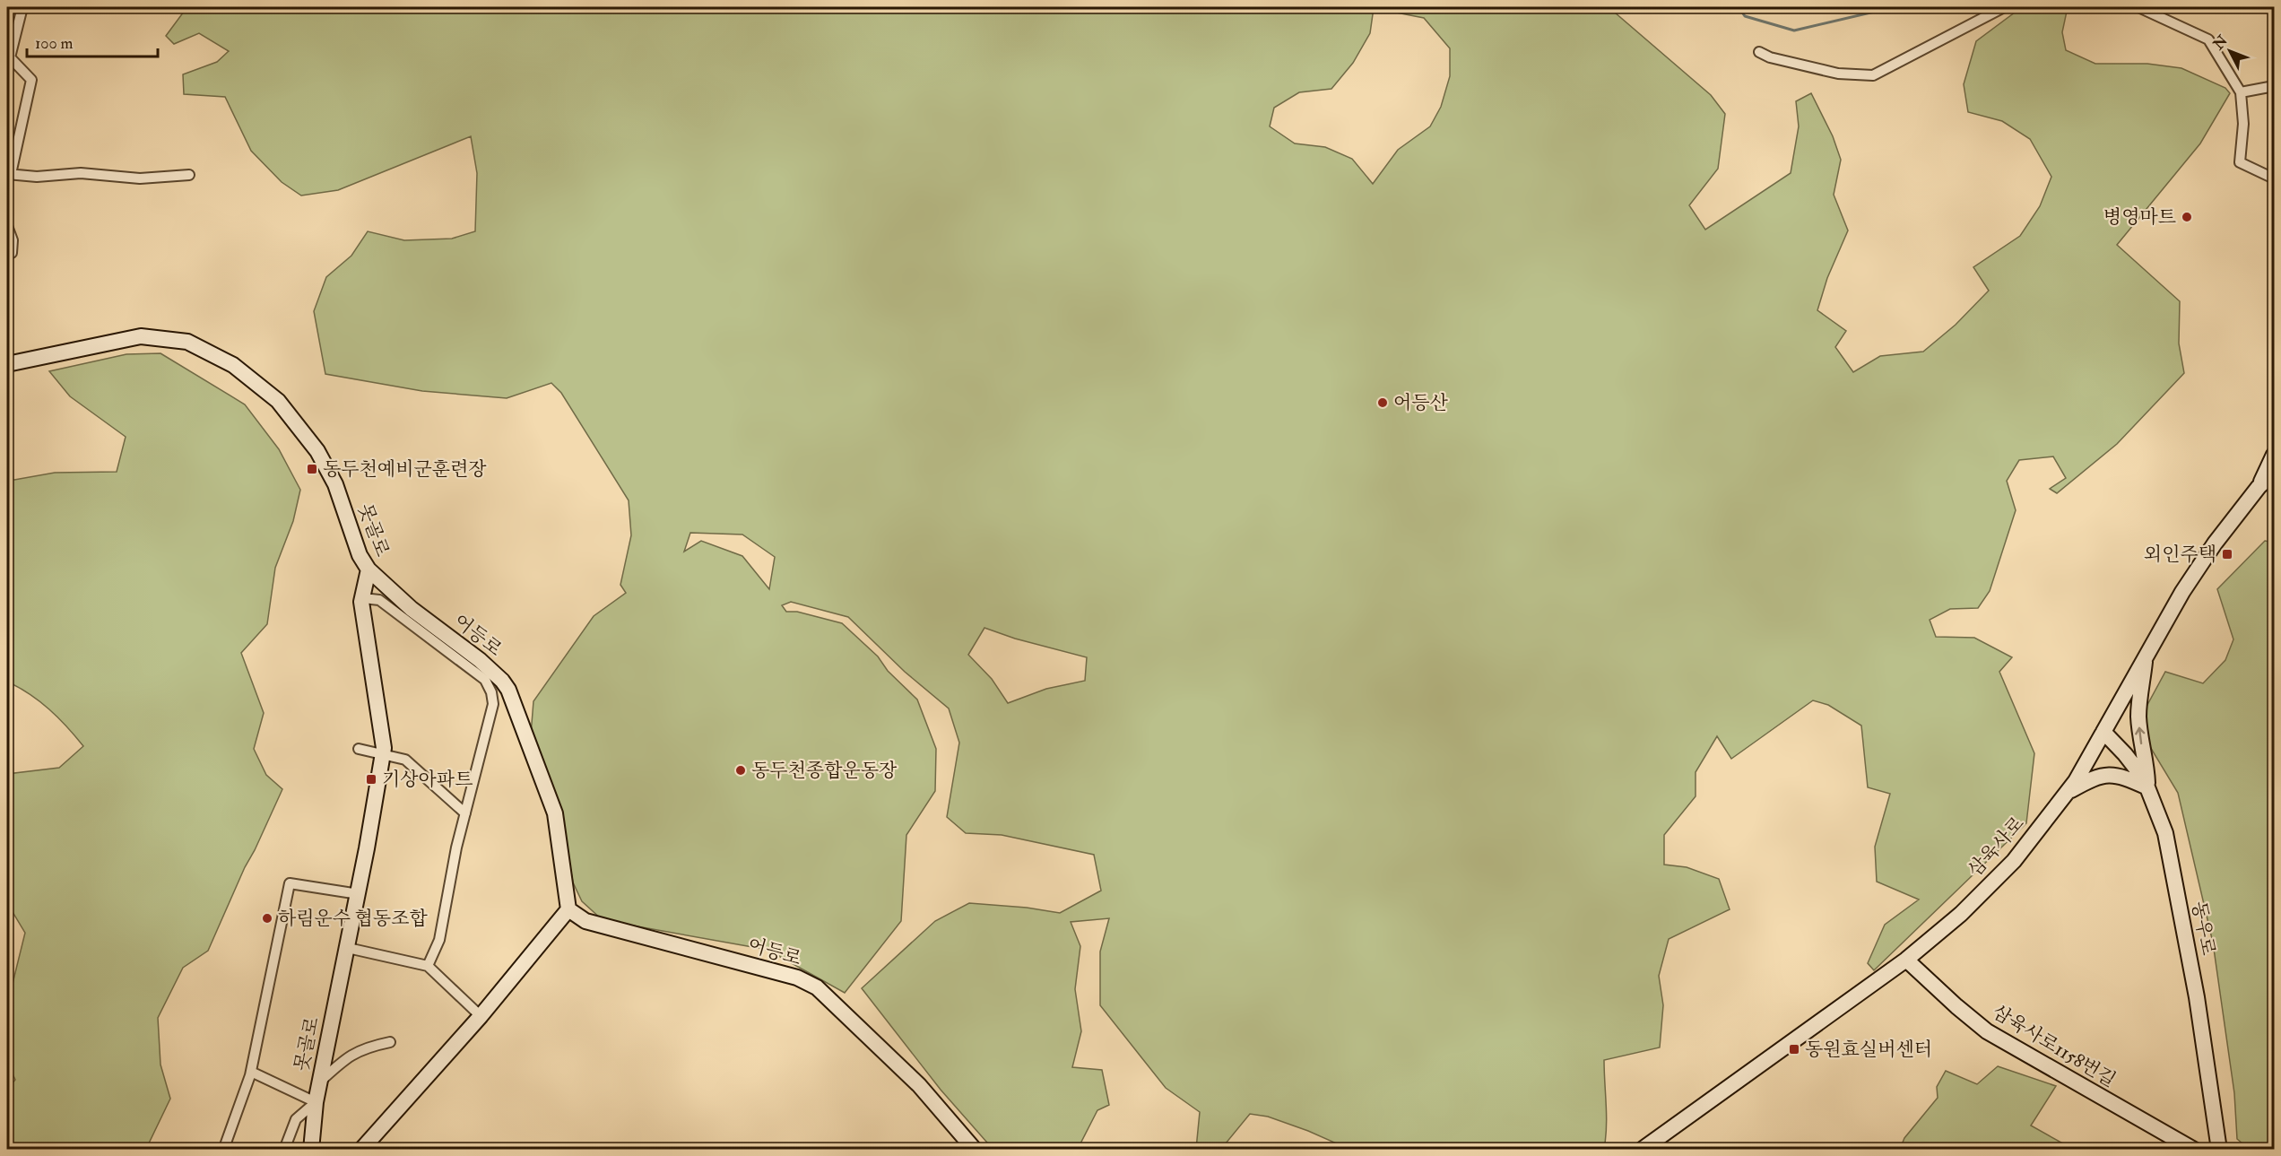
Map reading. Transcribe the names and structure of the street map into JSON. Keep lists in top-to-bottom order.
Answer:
{
  "streets": {
    "street": [
      "못골로",
      "어등로",
      "삼육사로",
      "동우로",
      "삼육사로1158번길"
    ]
  },
  "crossings": [
    ["못골로", "어등로"],
    ["삼육사로", "동우로"],
    ["삼육사로", "삼육사로1158번길"]
  ],
  "places": {
    "other": [
      "병영마트",
      "어등산",
      "동두천종합운동장",
      "하림운수 협동조합"
    ],
    "transit": [
      "동두천예비군훈련장",
      "외인주택",
      "기상아파트",
      "동원효실버센터"
    ]
  },
  "scale_bar": "100 m",
  "north": "top left"
}
